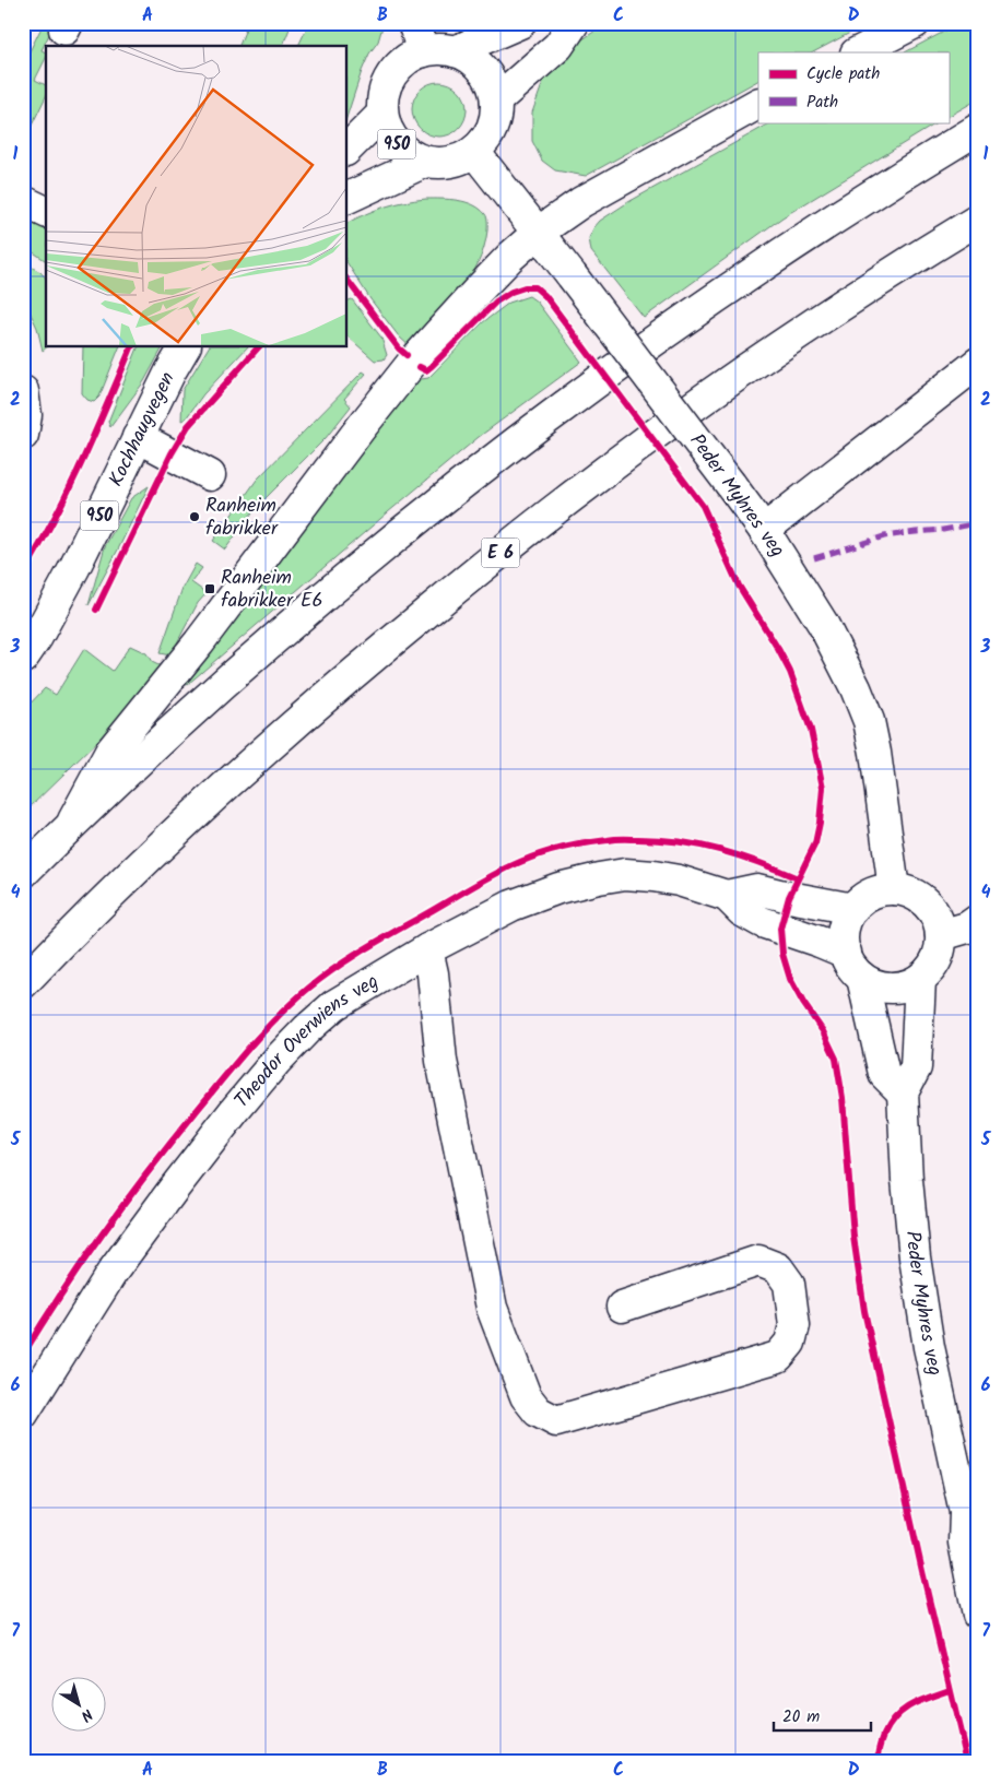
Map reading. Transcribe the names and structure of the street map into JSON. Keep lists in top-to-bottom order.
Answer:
{
  "streets": {
    "main road": [
      "950",
      "Kochhaugvegen",
      "Peder Myhres veg",
      "E 6",
      "Theodor Overwiens veg"
    ]
  },
  "crossings": [
    ["950", "Peder Myhres veg"],
    ["Peder Myhres veg", "Theodor Overwiens veg"]
  ],
  "places": {
    "other": ["Ranheim fabrikker"],
    "transit": ["Ranheim fabrikker E6"]
  },
  "legend": ["Cycle path", "Path"],
  "scale_bar": "20 m",
  "north": "bottom right",
  "grid": {
    "columns": [
      "A",
      "B",
      "C",
      "D"
    ],
    "rows": [
      "1",
      "2",
      "3",
      "4",
      "5",
      "6",
      "7"
    ]
  }
}
